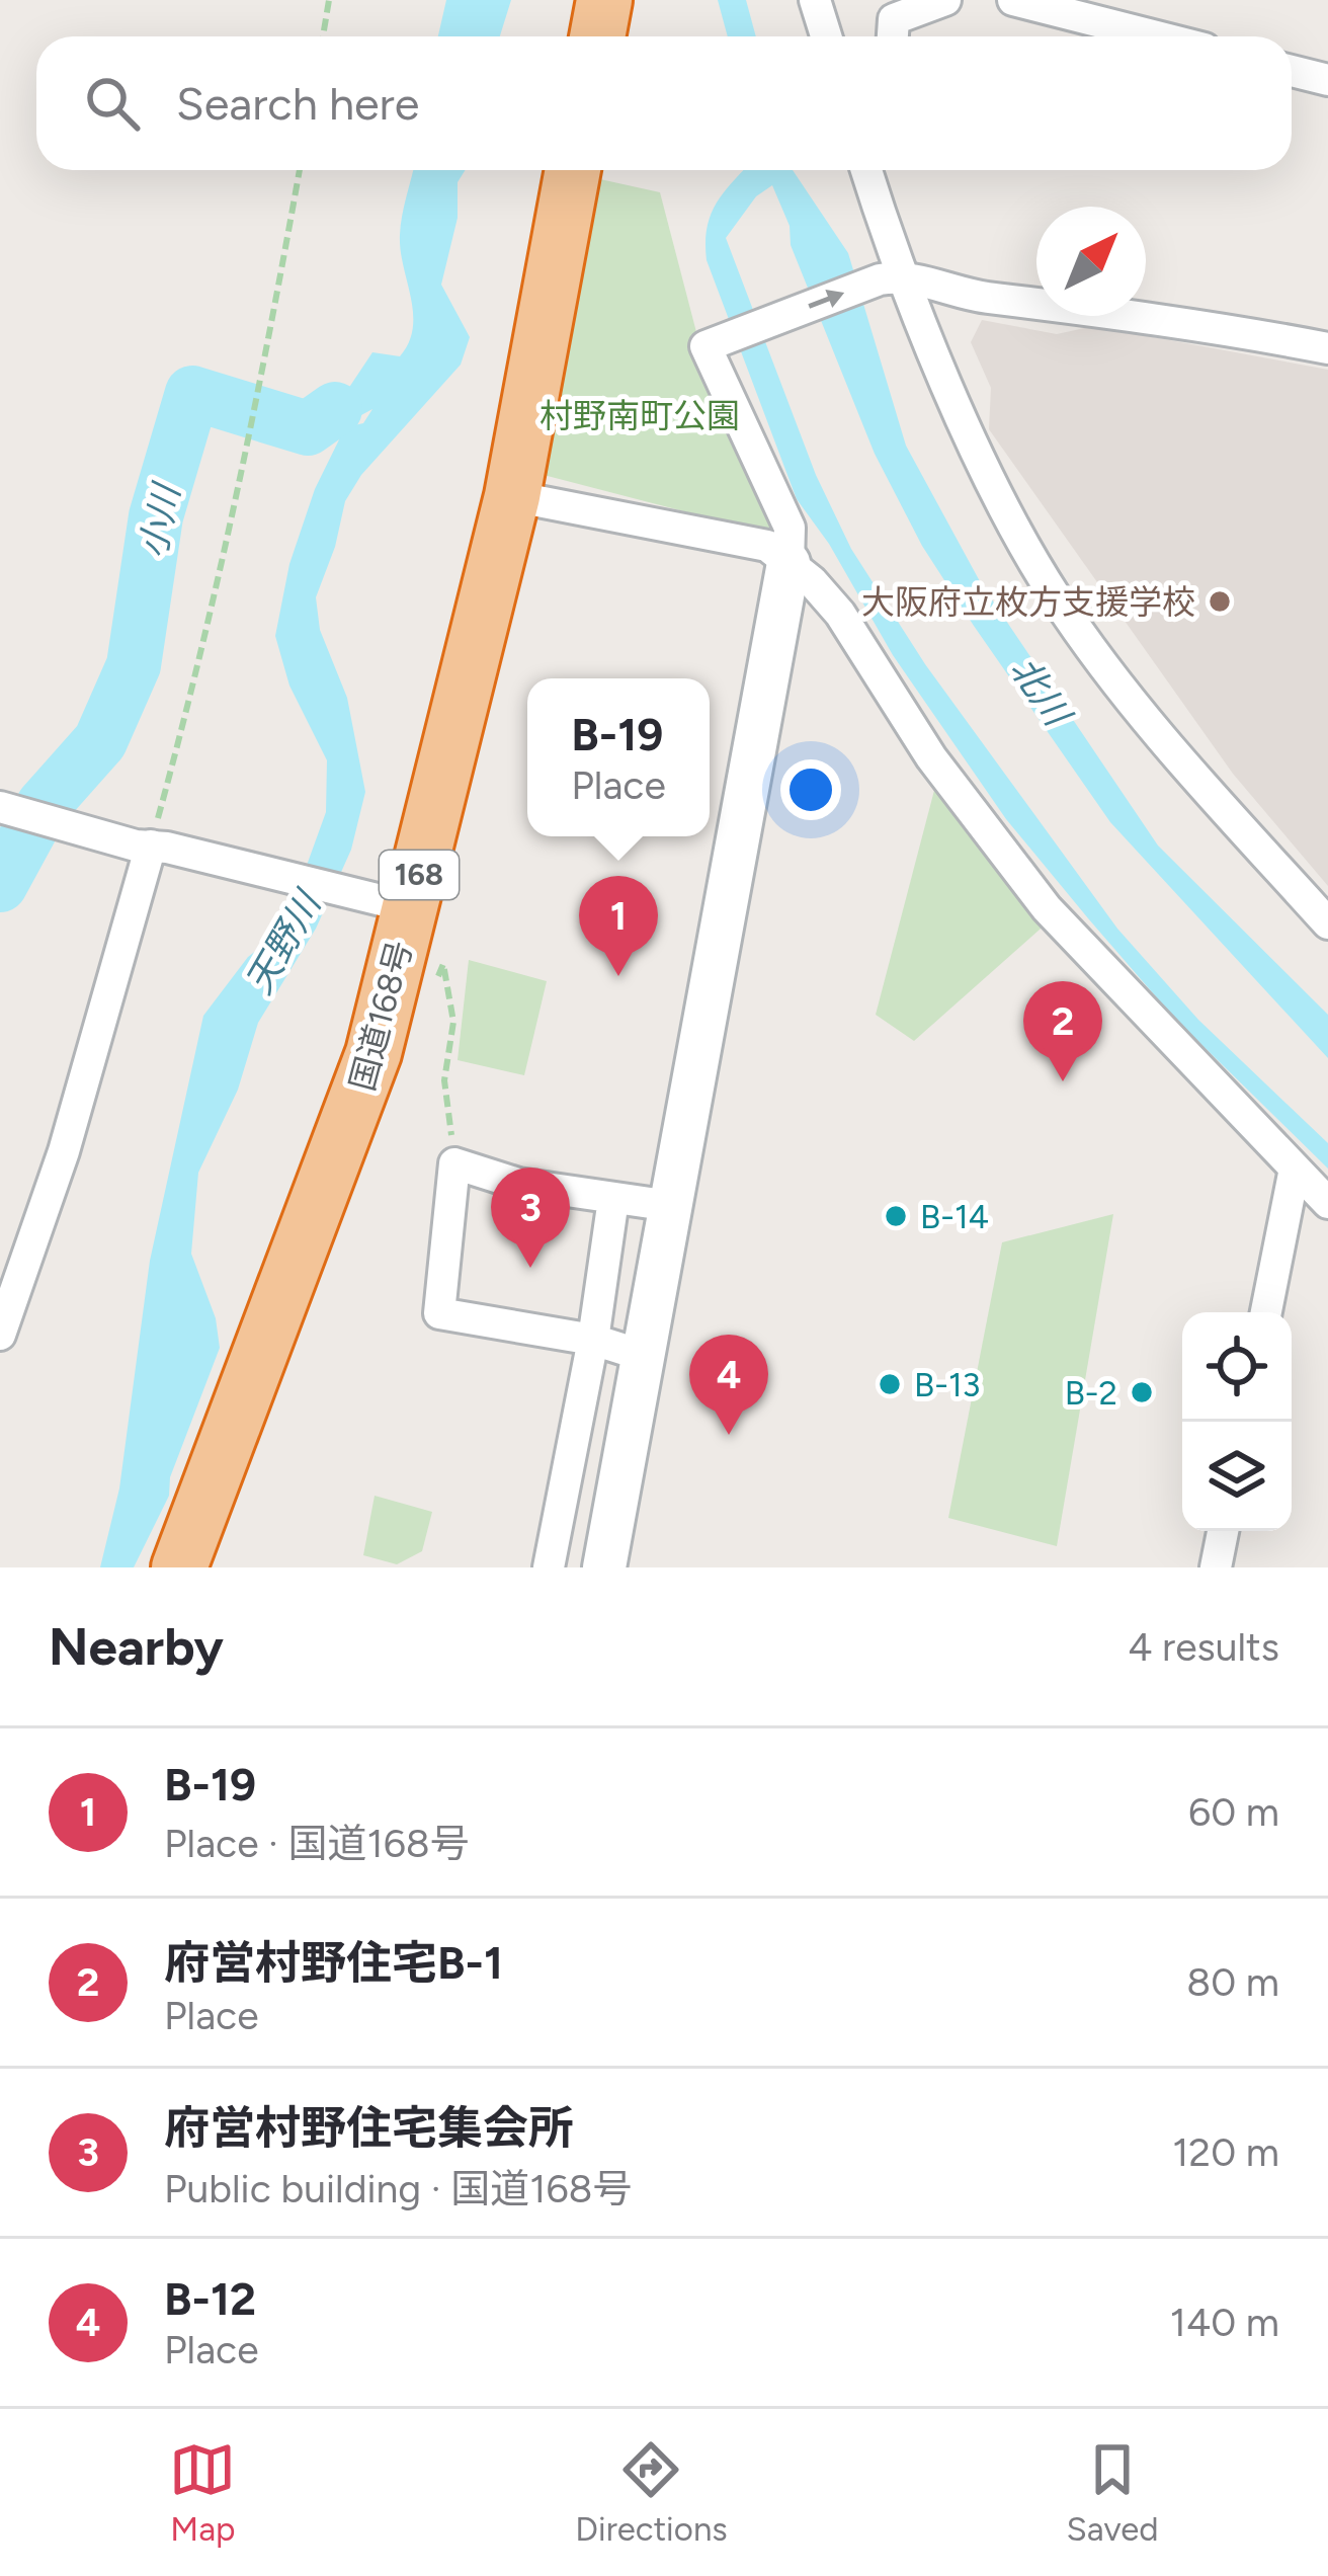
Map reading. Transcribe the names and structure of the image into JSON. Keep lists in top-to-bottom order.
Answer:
{
  "streets": {
    "highway": ["168", "国道168号"]
  },
  "water": ["小川", "北川", "天野川"],
  "parks": ["村野南町公園"],
  "places": [
    "大阪府立枚方支援学校",
    "B-14",
    "B-13",
    "B-2"
  ],
  "north": "top right",
  "page": {
    "search": "Search here",
    "popup": ["B-19", "Place"],
    "pins": [
      "1",
      "2",
      "3",
      "4"
    ],
    "heading": ["Nearby", "4 results"],
    "list": [
      {
        "mark": "1",
        "name": "B-19",
        "note": "Place · 国道168号",
        "value": "60 m"
      },
      {
        "mark": "2",
        "name": "府営村野住宅B-1",
        "note": "Place",
        "value": "80 m"
      },
      {
        "mark": "3",
        "name": "府営村野住宅集会所",
        "note": "Public building · 国道168号",
        "value": "120 m"
      },
      {
        "mark": "4",
        "name": "B-12",
        "note": "Place",
        "value": "140 m"
      }
    ],
    "nav": ["Map", "Directions", "Saved"]
  }
}
